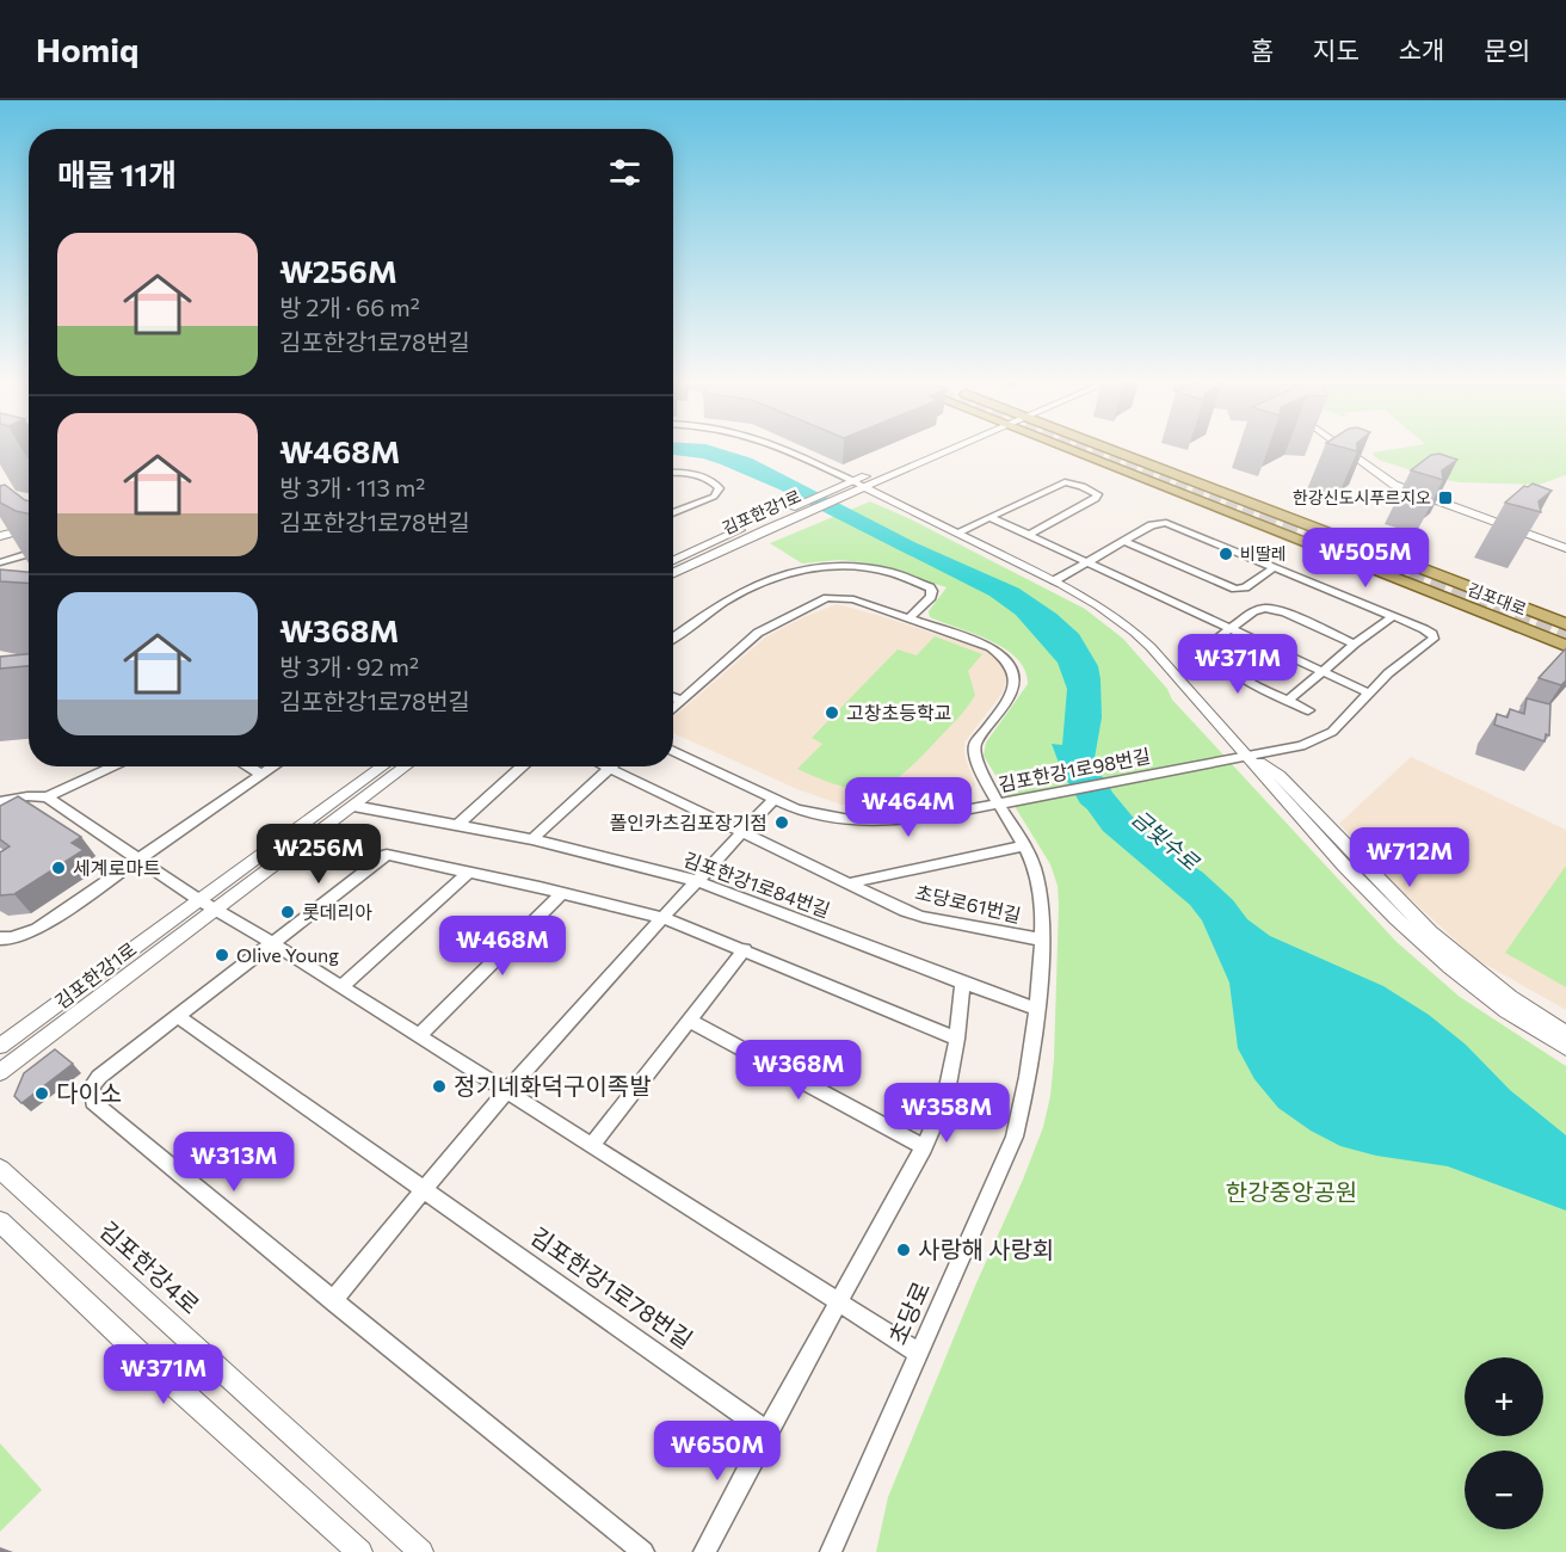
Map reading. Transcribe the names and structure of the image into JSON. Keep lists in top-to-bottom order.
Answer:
{
  "streets": {
    "main road": ["김포대로"],
    "street": [
      "김포한강1로",
      "김포한강1로98번길",
      "김포한강1로84번길",
      "초당로61번길",
      "김포한강4로",
      "김포한강1로78번길",
      "초당로"
    ]
  },
  "crossings": [
    ["김포한강1로", "김포한강1로84번길"],
    ["김포한강1로98번길", "초당로"],
    ["초당로61번길", "초당로"]
  ],
  "water": ["금빛수로"],
  "parks": ["한강중앙공원"],
  "places": {
    "transit": ["한강신도시푸르지오"],
    "other": [
      "비딸레",
      "고창초등학교",
      "폴인카츠김포장기점",
      "세계로마트",
      "롯데리아",
      "Olive Young",
      "정기네화덕구이족발",
      "다이소",
      "사랑해 사랑회"
    ]
  },
  "page": {
    "header": "Homiq",
    "nav": [
      "홈",
      "지도",
      "소개",
      "문의"
    ],
    "heading": "매물 11개",
    "list": [
      {
        "name": "₩256M",
        "note": "방 2개 · 66 m² · 김포한강1로78번길"
      },
      {
        "name": "₩468M",
        "note": "방 3개 · 113 m² · 김포한강1로78번길"
      },
      {
        "name": "₩368M",
        "note": "방 3개 · 92 m² · 김포한강1로78번길"
      }
    ],
    "price": [
      "₩505M",
      "₩371M",
      "₩464M",
      "₩256M",
      "₩712M",
      "₩468M",
      "₩368M",
      "₩358M",
      "₩313M",
      "₩371M",
      "₩650M"
    ],
    "map_buttons": ["+", "−"]
  }
}
